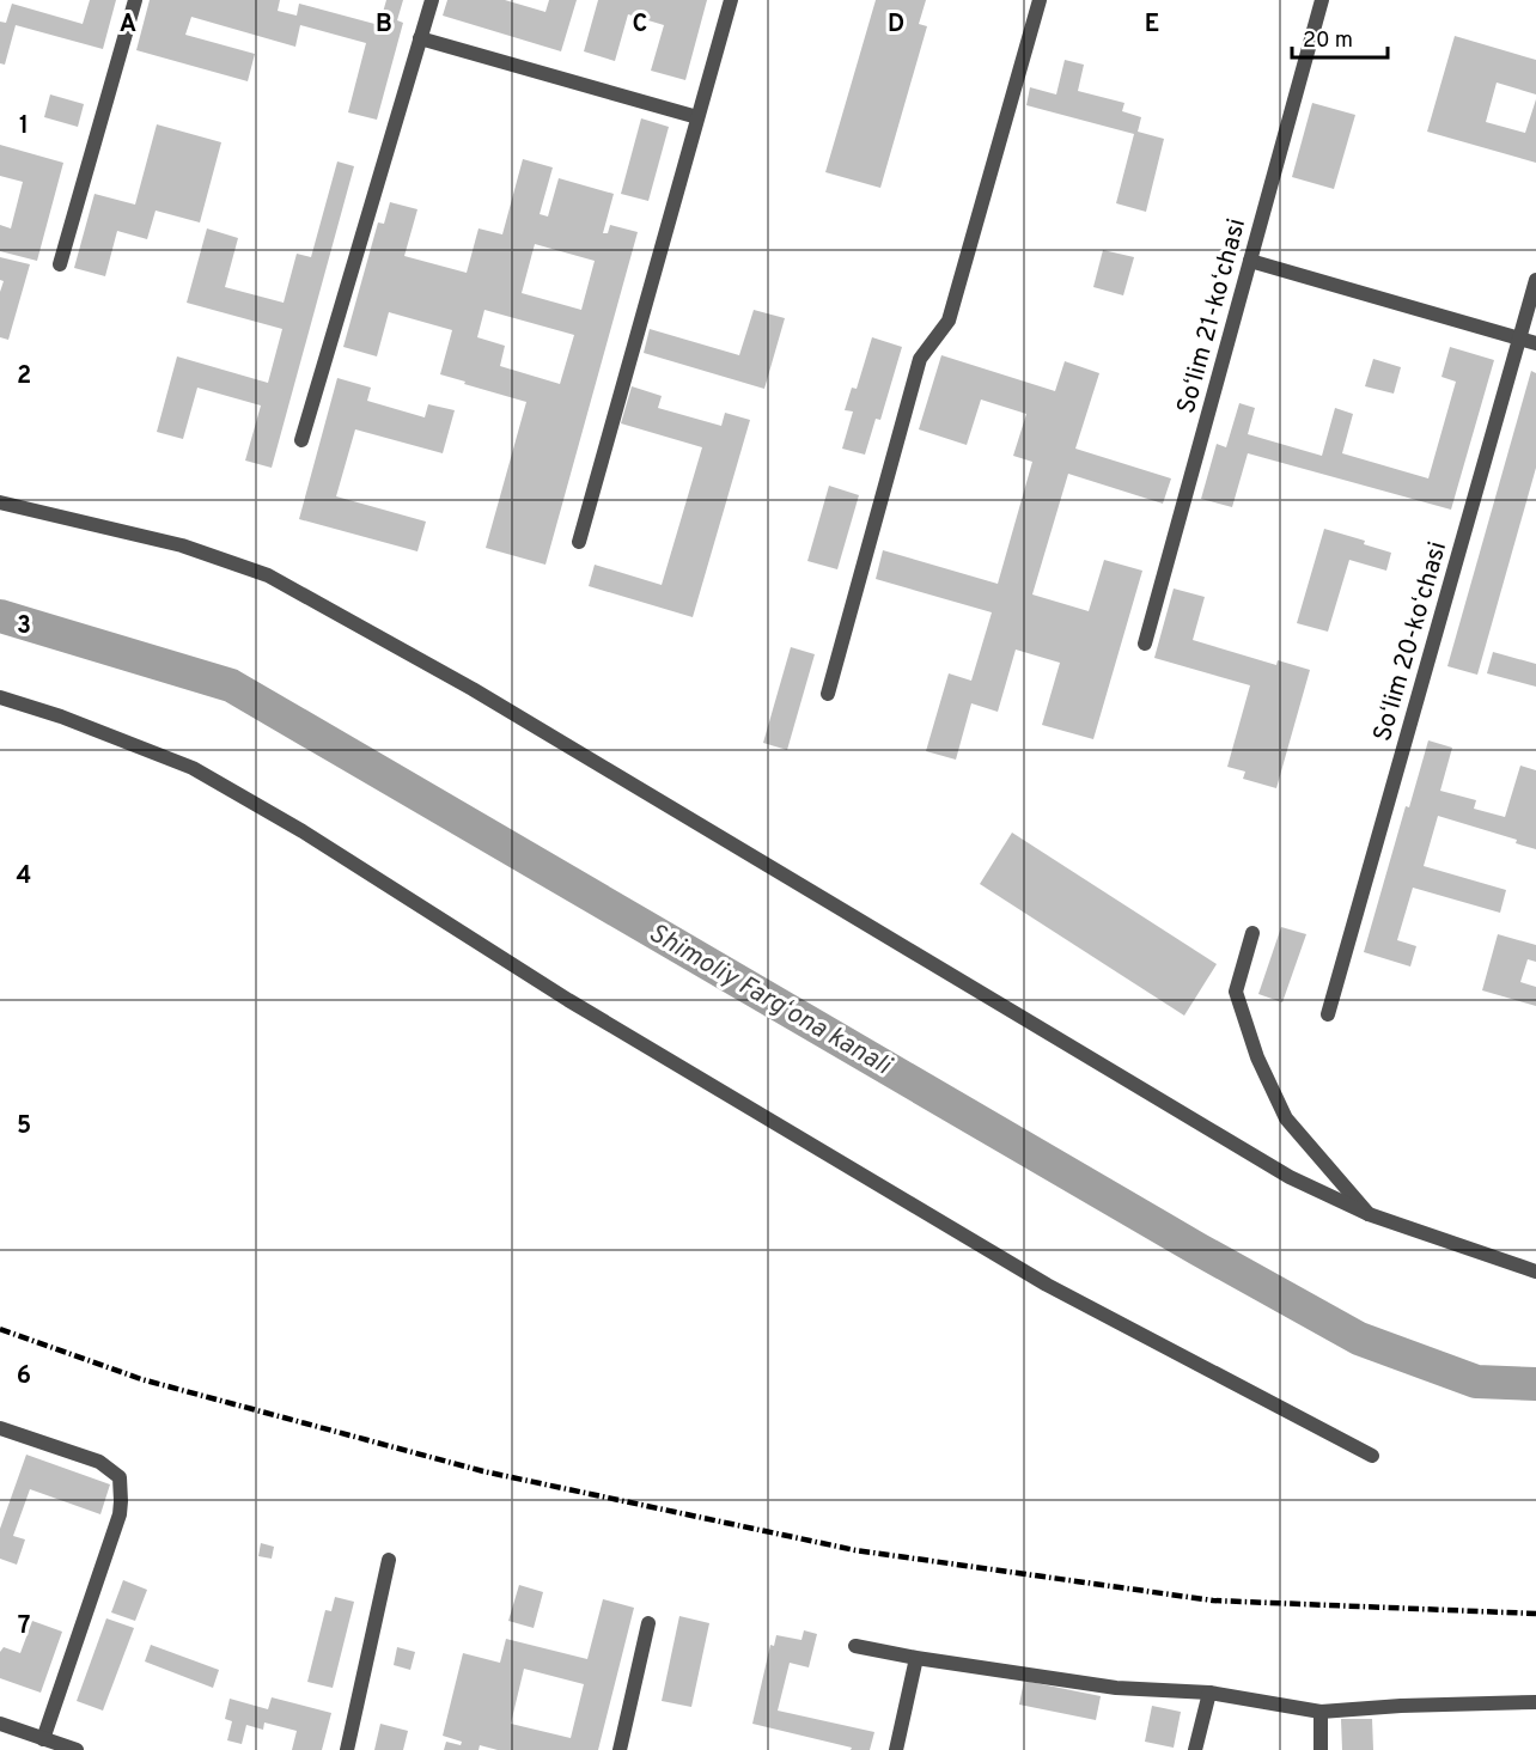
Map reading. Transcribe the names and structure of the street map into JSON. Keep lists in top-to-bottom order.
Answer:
{
  "streets": {
    "street": ["Soʻlim 21-koʻchasi", "Soʻlim 20-koʻchasi"]
  },
  "water": ["Shimoliy Fargʻona kanali"],
  "scale_bar": "20 m",
  "grid": {
    "columns": [
      "A",
      "B",
      "C",
      "D",
      "E"
    ],
    "rows": [
      "1",
      "2",
      "3",
      "4",
      "5",
      "6",
      "7"
    ]
  }
}
